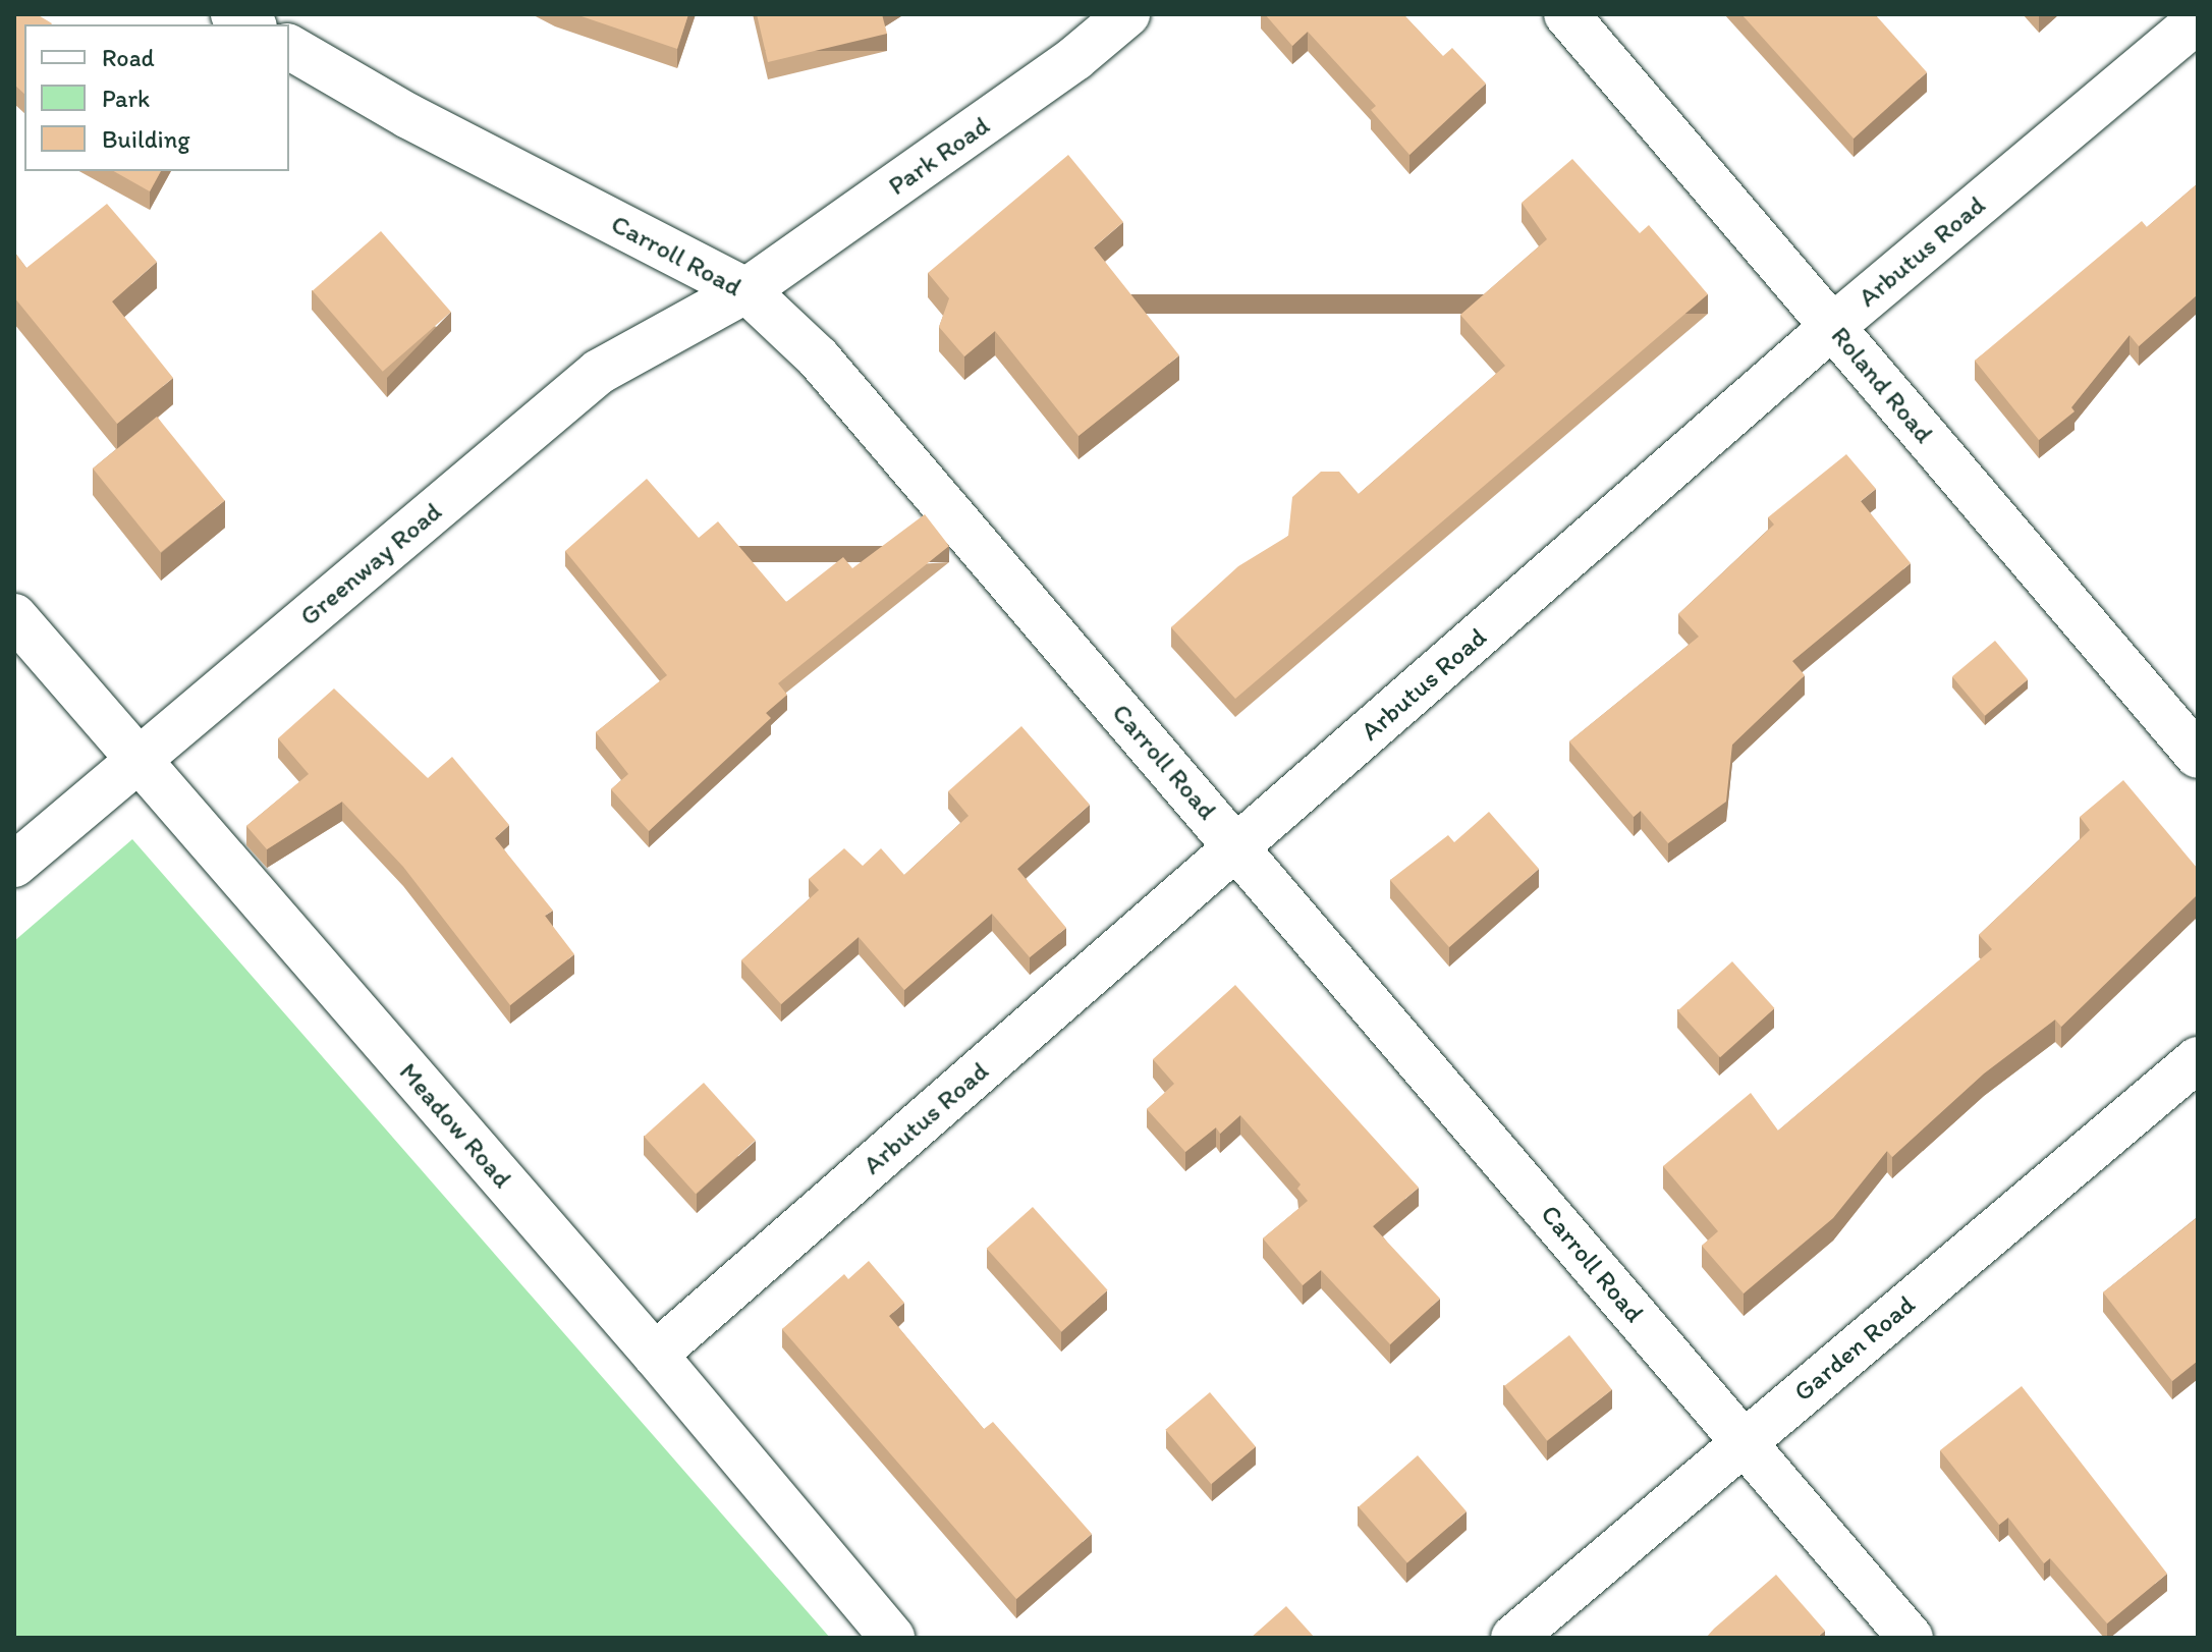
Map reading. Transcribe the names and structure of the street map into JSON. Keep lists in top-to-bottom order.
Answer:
{
  "streets": {
    "street": [
      "Park Road",
      "Arbutus Road",
      "Carroll Road",
      "Roland Road",
      "Greenway Road",
      "Meadow Road",
      "Garden Road"
    ]
  },
  "crossings": [
    ["Park Road", "Carroll Road"],
    ["Park Road", "Greenway Road"],
    ["Arbutus Road", "Carroll Road"],
    ["Arbutus Road", "Roland Road"],
    ["Arbutus Road", "Meadow Road"],
    ["Carroll Road", "Greenway Road"],
    ["Carroll Road", "Garden Road"],
    ["Greenway Road", "Meadow Road"]
  ],
  "legend": ["Road", "Park", "Building"]
}
